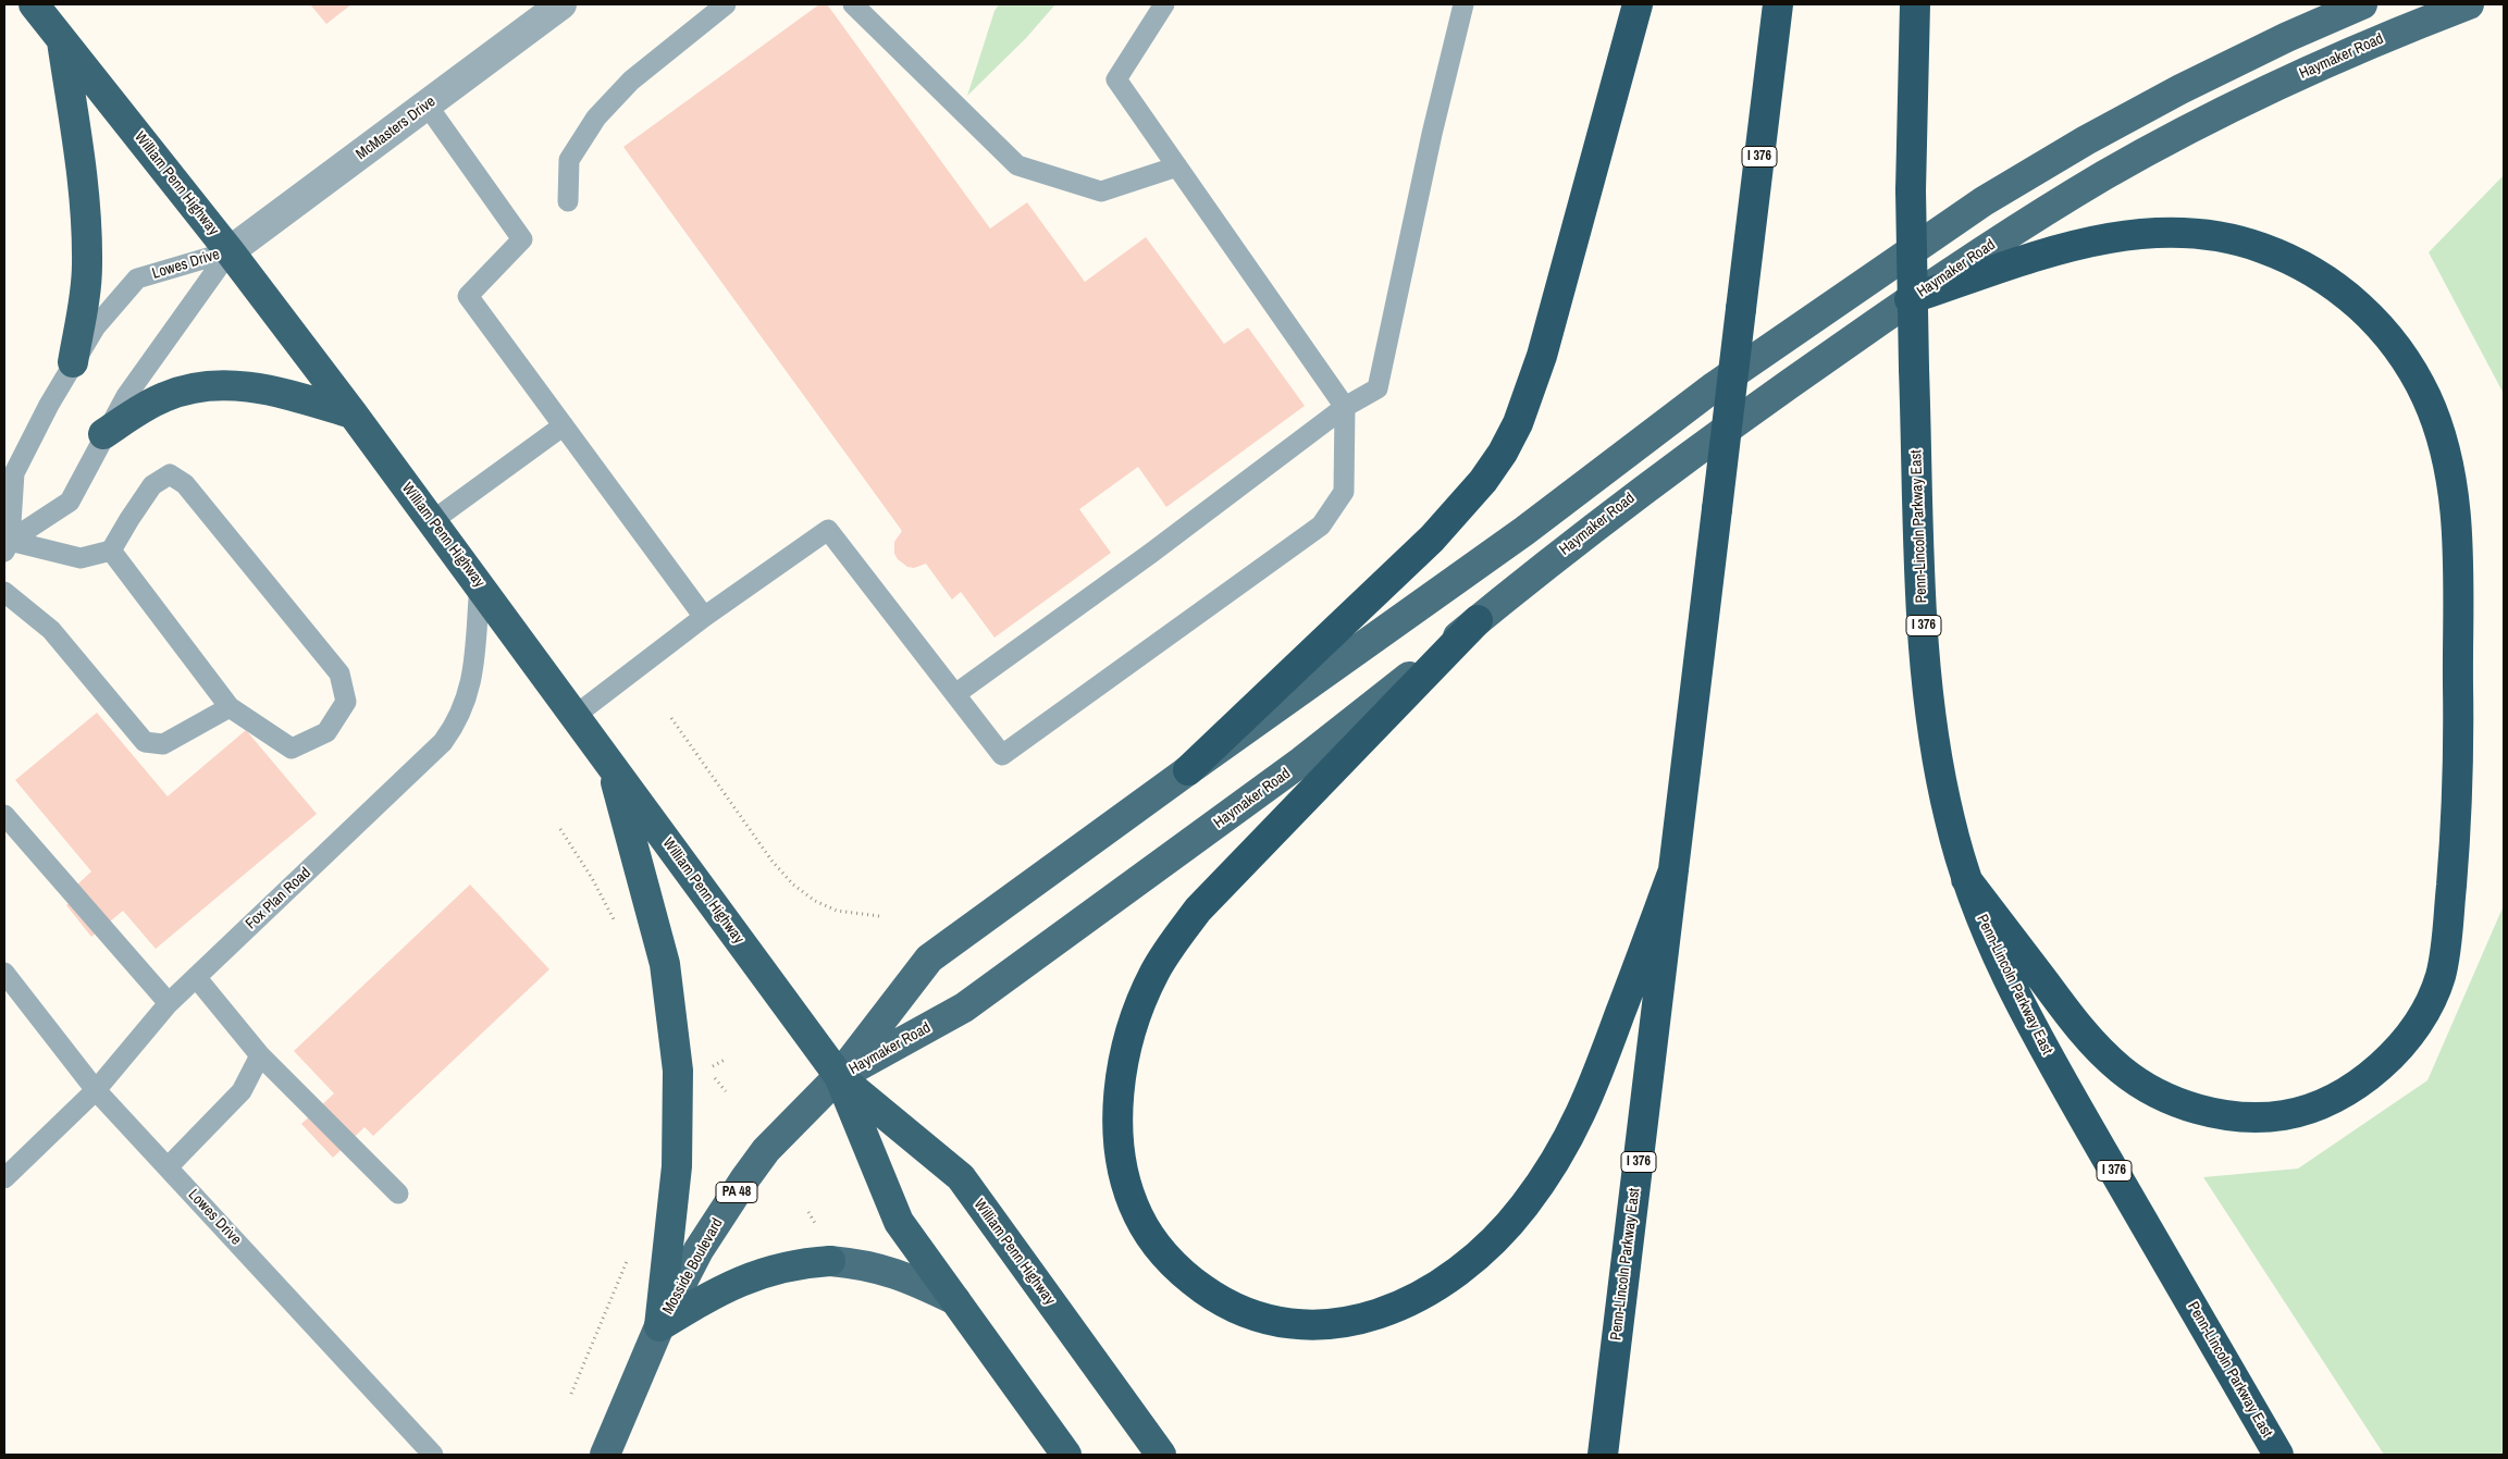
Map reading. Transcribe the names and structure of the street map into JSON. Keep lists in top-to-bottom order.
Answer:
{
  "streets": {
    "highway": ["I 376", "William Penn Highway", "Penn-Lincoln Parkway East"],
    "main road": ["Haymaker Road", "PA 48", "Mosside Boulevard"],
    "street": ["McMasters Drive"],
    "lane": ["Lowes Drive", "Fox Plan Road"]
  },
  "crossings": [
    ["Haymaker Road", "William Penn Highway"],
    ["Haymaker Road", "Mosside Boulevard"],
    ["McMasters Drive", "William Penn Highway"],
    ["McMasters Drive", "Lowes Drive"],
    ["William Penn Highway", "Lowes Drive"],
    ["William Penn Highway", "Fox Plan Road"],
    ["William Penn Highway", "Mosside Boulevard"],
    ["Lowes Drive", "Fox Plan Road"]
  ]
}
